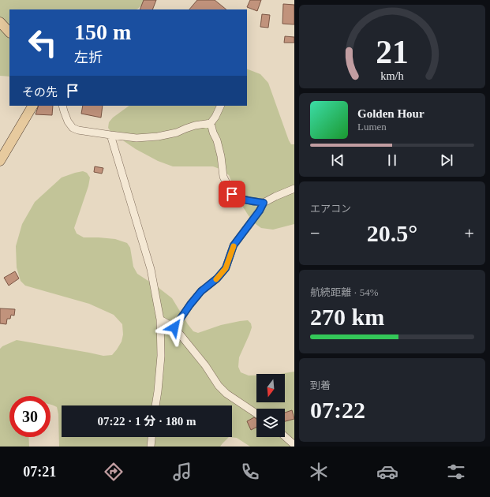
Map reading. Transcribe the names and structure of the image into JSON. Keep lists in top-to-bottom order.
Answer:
{
  "north": "bottom",
  "page": {
    "turn": ["150 m", "左折"],
    "then": "その先",
    "song": ["Golden Hour", "Lumen"],
    "tile": [
      "エアコン",
      ["航続距離 · 54%", "270 km"],
      ["到着", "07:22"]
    ],
    "heat": ["−", "20.5°", "+"],
    "limit": "30",
    "trip": "07:22 · 1 分 · 180 m",
    "tabs": "07:21",
    "gauge": ["21", "km/h"]
  }
}
